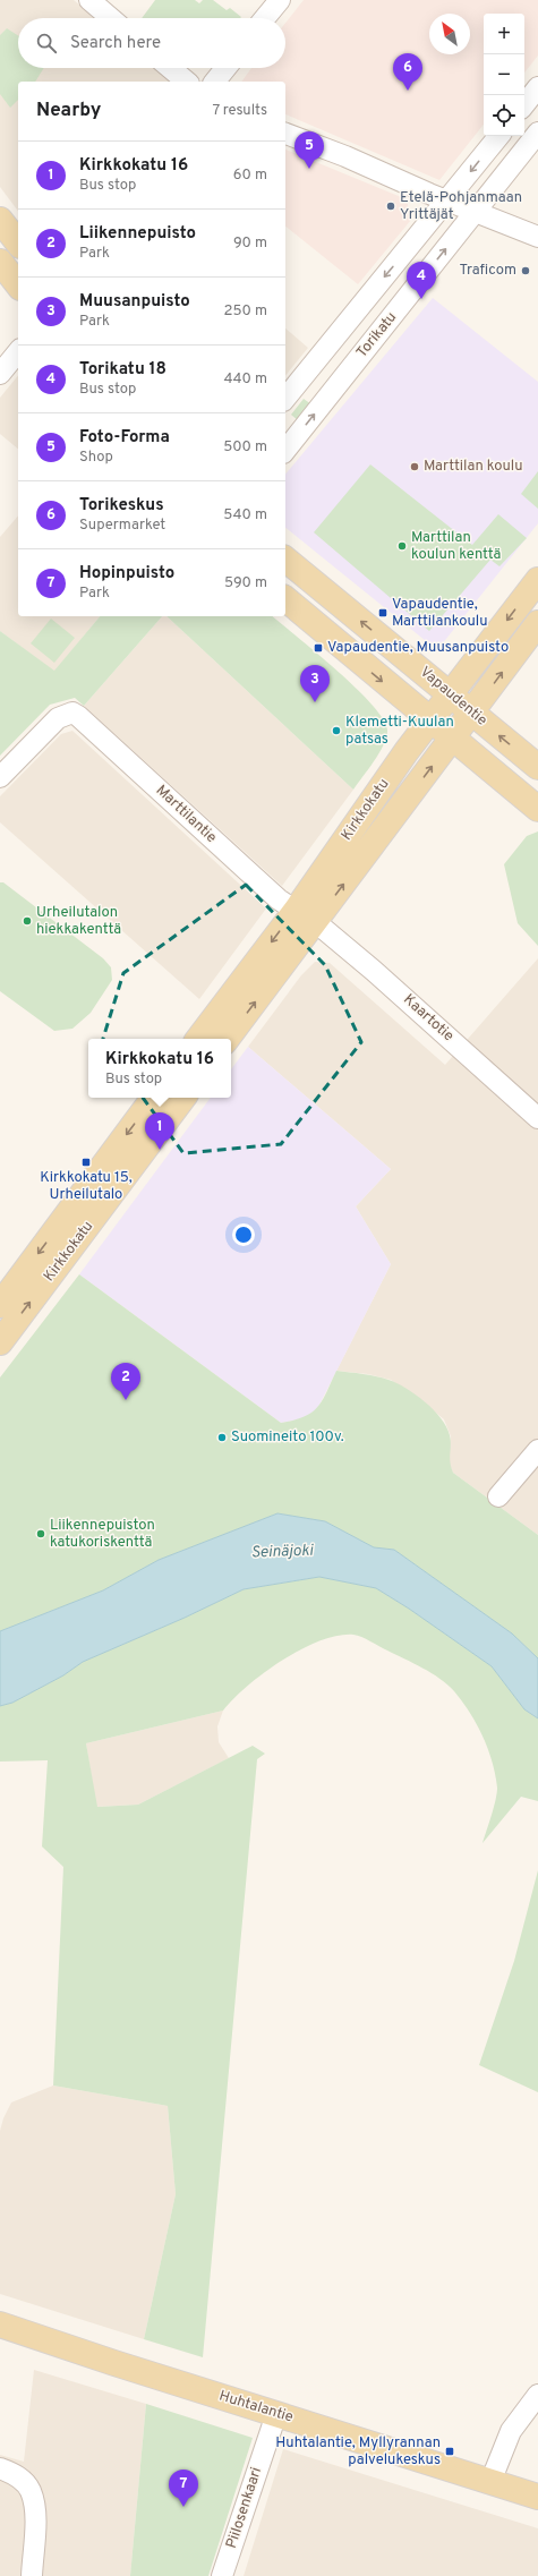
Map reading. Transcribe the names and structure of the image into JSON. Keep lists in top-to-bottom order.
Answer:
{
  "streets": {
    "main road": ["Vapaudentie", "Kirkkokatu", "Huhtalantie"],
    "street": [
      "Torikatu",
      "Marttilantie",
      "Kaartotie",
      "Piilosenkaari"
    ]
  },
  "crossings": [
    ["Vapaudentie", "Kirkkokatu"],
    ["Kirkkokatu", "Marttilantie"],
    ["Kirkkokatu", "Kaartotie"],
    ["Marttilantie", "Kaartotie"],
    ["Huhtalantie", "Piilosenkaari"]
  ],
  "water": ["Seinäjoki"],
  "places": {
    "other": [
      "Etelä-Pohjanmaan Yrittäjät",
      "Traficom",
      "Marttilan koulu",
      "Marttilan koulun kenttä",
      "Klemetti-Kuulan patsas",
      "Urheilutalon hiekkakenttä",
      "Suomineito 100v.",
      "Liikennepuiston katukoriskenttä"
    ],
    "transit": [
      "Vapaudentie, Marttilankoulu",
      "Vapaudentie, Muusanpuisto",
      "Kirkkokatu 15, Urheilutalo",
      "Huhtalantie, Myllyrannan palvelukeskus"
    ]
  },
  "north": "top left",
  "page": {
    "map_buttons": ["+", "−"],
    "search": "Search here",
    "pins": [
      "6",
      "5",
      "4",
      "3",
      "1",
      "2",
      "7"
    ],
    "heading": ["Nearby", "7 results"],
    "list": [
      {
        "mark": "1",
        "name": "Kirkkokatu 16",
        "note": "Bus stop",
        "value": "60 m"
      },
      {
        "mark": "2",
        "name": "Liikennepuisto",
        "note": "Park",
        "value": "90 m"
      },
      {
        "mark": "3",
        "name": "Muusanpuisto",
        "note": "Park",
        "value": "250 m"
      },
      {
        "mark": "4",
        "name": "Torikatu 18",
        "note": "Bus stop",
        "value": "440 m"
      },
      {
        "mark": "5",
        "name": "Foto-Forma",
        "note": "Shop",
        "value": "500 m"
      },
      {
        "mark": "6",
        "name": "Torikeskus",
        "note": "Supermarket",
        "value": "540 m"
      },
      {
        "mark": "7",
        "name": "Hopinpuisto",
        "note": "Park",
        "value": "590 m"
      }
    ],
    "popup": ["Kirkkokatu 16", "Bus stop"]
  }
}
